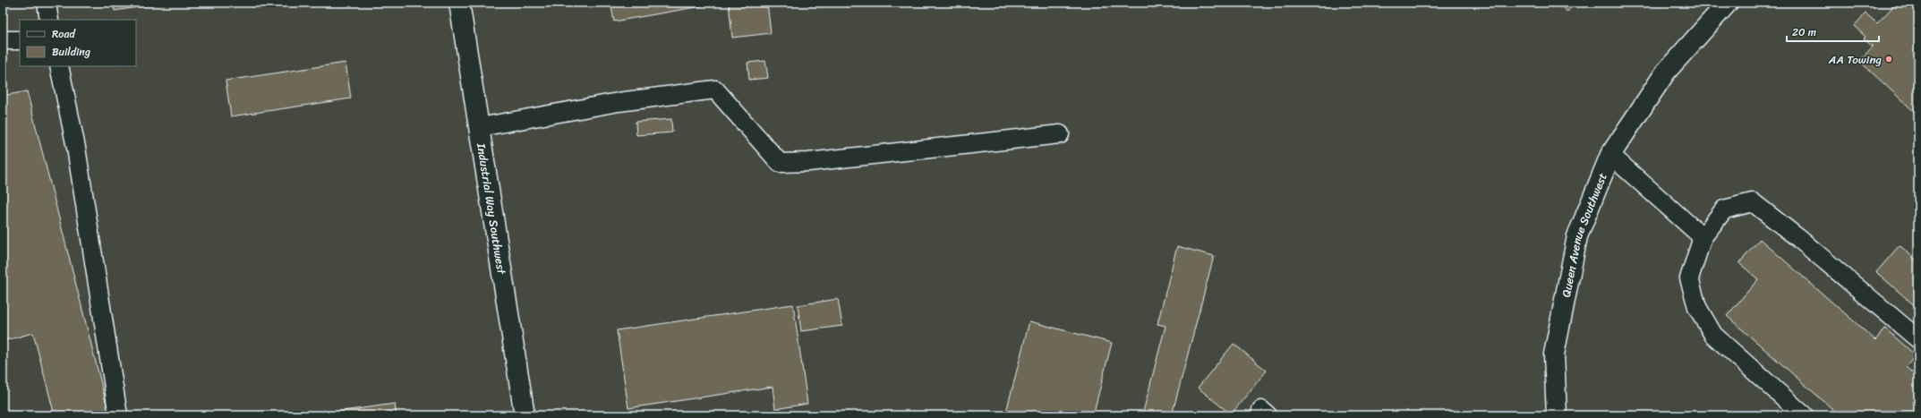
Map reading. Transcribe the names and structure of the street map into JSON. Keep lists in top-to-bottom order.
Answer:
{
  "streets": {
    "main road": ["Industrial Way Southwest", "Queen Avenue Southwest"]
  },
  "places": ["AA Towing"],
  "legend": ["Road", "Building"],
  "scale_bar": "20 m"
}
